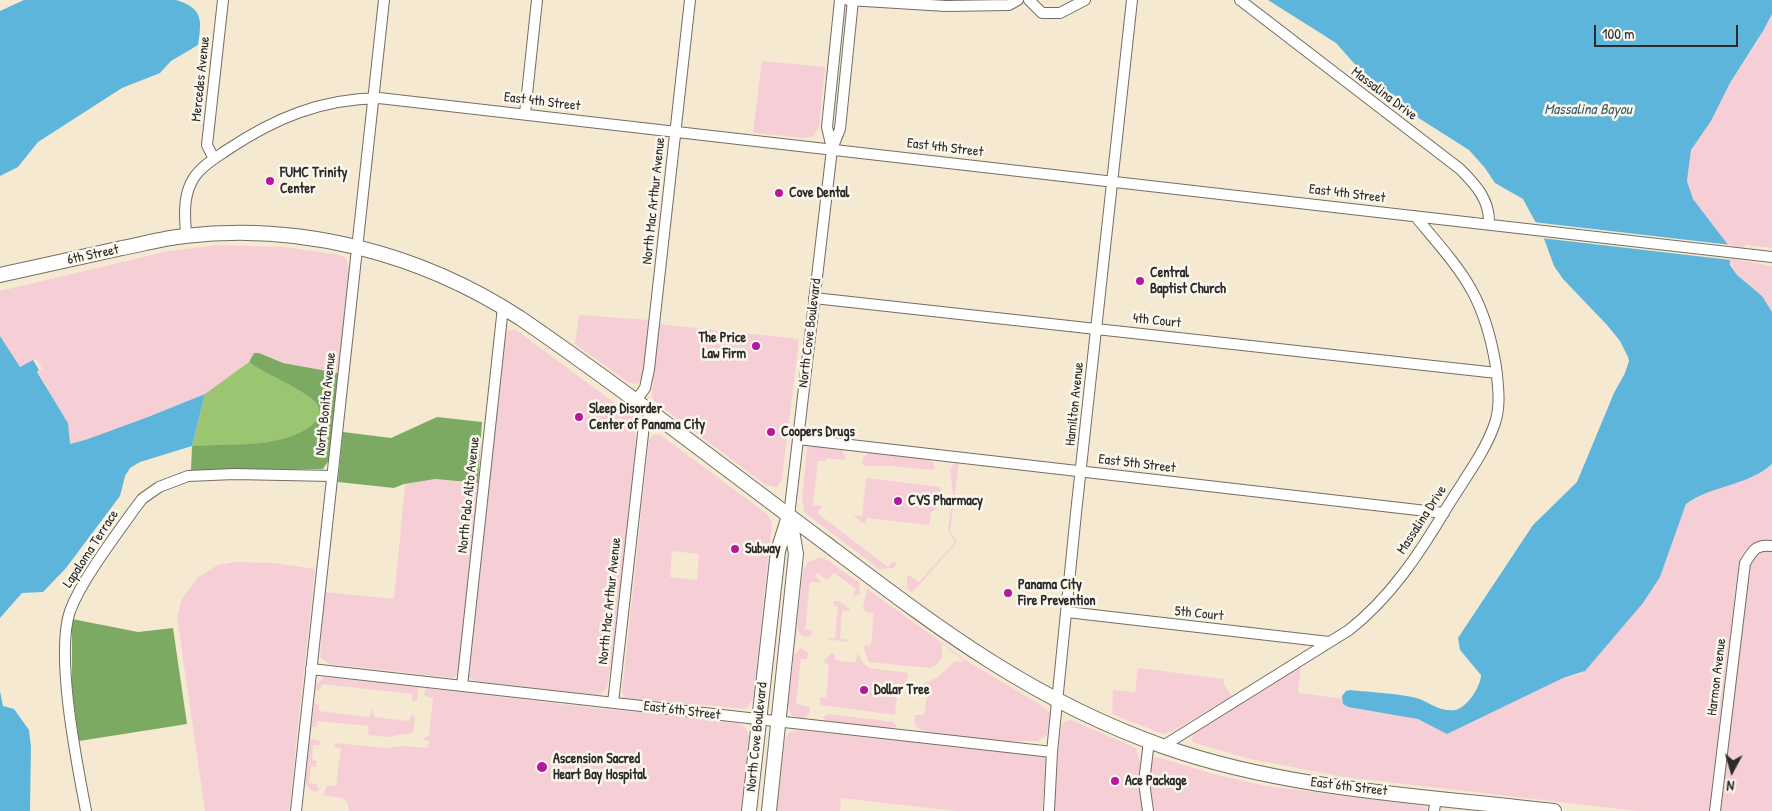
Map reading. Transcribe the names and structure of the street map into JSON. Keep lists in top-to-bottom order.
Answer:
{
  "streets": {
    "main road": ["6th Street", "North Cove Boulevard", "East 6th Street"],
    "street": [
      "Mercedes Avenue",
      "Massalina Drive",
      "East 4th Street",
      "North Mac Arthur Avenue",
      "4th Court",
      "North Bonita Avenue",
      "Hamilton Avenue",
      "East 5th Street",
      "North Palo Alto Avenue",
      "Lapaloma Terrace",
      "5th Court",
      "Harmon Avenue"
    ]
  },
  "crossings": [
    ["Mercedes Avenue", "East 4th Street"],
    ["Massalina Drive", "East 4th Street"],
    ["Massalina Drive", "4th Court"],
    ["Massalina Drive", "East 5th Street"],
    ["Massalina Drive", "5th Court"],
    ["Massalina Drive", "East 6th Street"],
    ["East 4th Street", "North Mac Arthur Avenue"],
    ["East 4th Street", "6th Street"],
    ["East 4th Street", "North Cove Boulevard"],
    ["East 4th Street", "North Bonita Avenue"],
    ["East 4th Street", "Hamilton Avenue"],
    ["North Mac Arthur Avenue", "6th Street"],
    ["North Mac Arthur Avenue", "East 6th Street"],
    ["6th Street", "North Bonita Avenue"],
    ["6th Street", "North Palo Alto Avenue"],
    ["6th Street", "East 6th Street"],
    ["4th Court", "North Cove Boulevard"],
    ["4th Court", "Hamilton Avenue"],
    ["North Cove Boulevard", "East 5th Street"],
    ["North Cove Boulevard", "East 6th Street"],
    ["North Bonita Avenue", "Lapaloma Terrace"],
    ["North Bonita Avenue", "East 6th Street"],
    ["Hamilton Avenue", "East 5th Street"],
    ["Hamilton Avenue", "5th Court"],
    ["Hamilton Avenue", "East 6th Street"],
    ["North Palo Alto Avenue", "East 6th Street"]
  ],
  "water": ["Massalina Bayou"],
  "places": [
    "FUMC Trinity Center",
    "Cove Dental",
    "Central Baptist Church",
    "The Price Law Firm",
    "Sleep Disorder Center of Panama City",
    "Coopers Drugs",
    "CVS Pharmacy",
    "Subway",
    "Panama City Fire Prevention",
    "Dollar Tree",
    "Ascension Sacred Heart Bay Hospital",
    "Ace Package"
  ],
  "scale_bar": "100 m",
  "north": "bottom"
}
